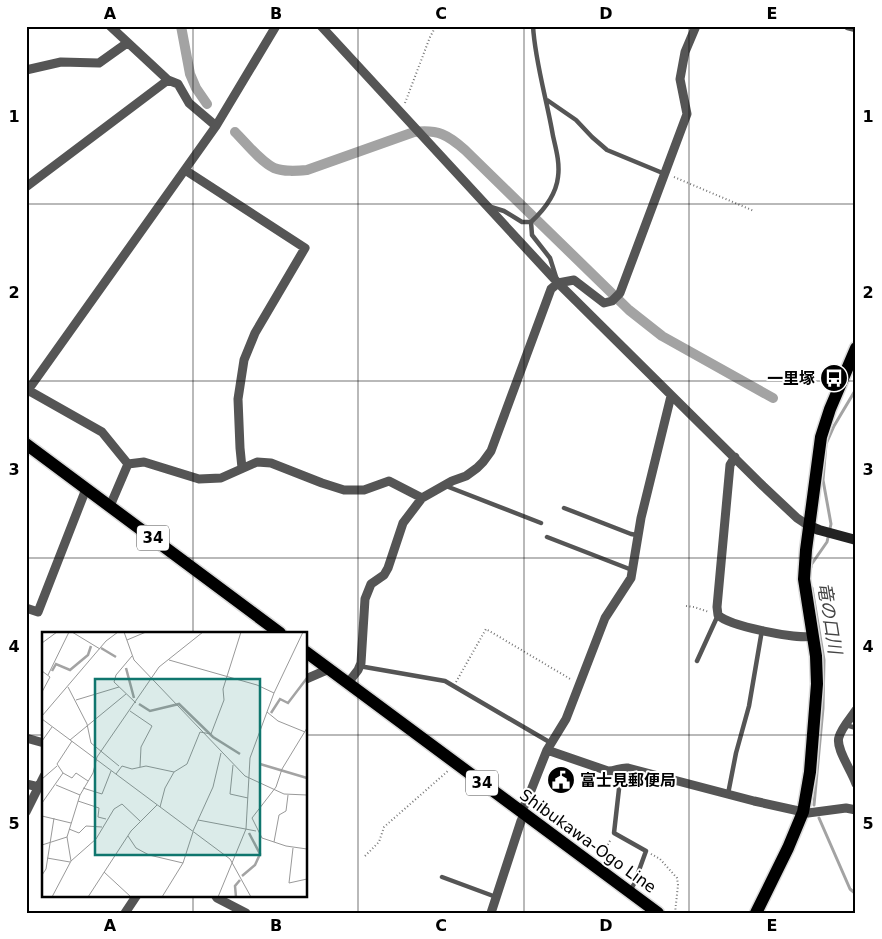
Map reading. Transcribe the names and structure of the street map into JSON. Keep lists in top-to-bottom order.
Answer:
{
  "streets": {
    "main road": ["34", "Shibukawa-Ogo Line"]
  },
  "water": ["竜の口川"],
  "places": {
    "bus stop": ["一里塚"],
    "public building": ["富士見郵便局"]
  },
  "grid": {
    "columns": [
      "A",
      "B",
      "C",
      "D",
      "E"
    ],
    "rows": [
      "1",
      "2",
      "3",
      "4",
      "5"
    ]
  }
}
